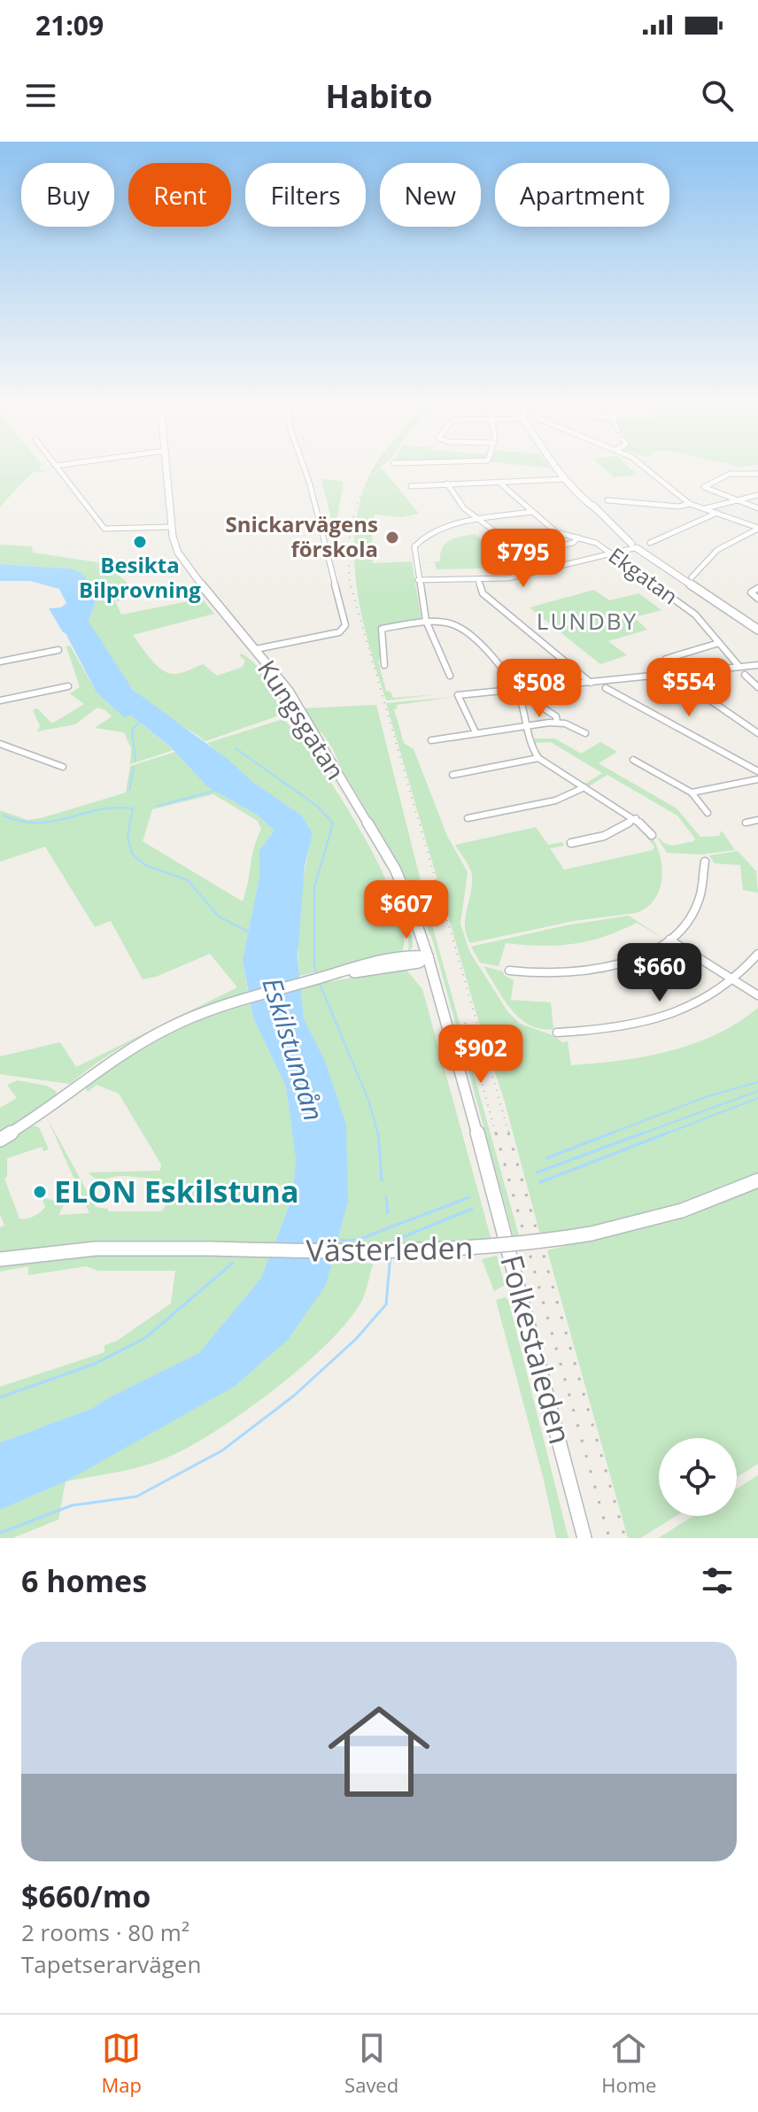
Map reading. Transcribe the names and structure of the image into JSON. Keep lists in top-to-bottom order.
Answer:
{
  "streets": {
    "main road": ["Kungsgatan", "Västerleden", "Folkestaleden"],
    "street": ["Ekgatan"]
  },
  "crossings": [
    ["Kungsgatan", "Folkestaleden"]
  ],
  "districts": ["LUNDBY"],
  "water": ["Eskilstunaån"],
  "places": ["Snickarvägens förskola", "Besikta Bilprovning", "ELON Eskilstuna"],
  "page": {
    "status": "21:09",
    "header": "Habito",
    "chip": [
      "Buy",
      "Rent",
      "Filters",
      "New",
      "Apartment"
    ],
    "price": [
      "$795",
      "$554",
      "$508",
      "$607",
      "$660",
      "$902"
    ],
    "heading": "6 homes",
    "list": [
      {
        "name": "$660/mo",
        "note": "2 rooms · 80 m² · Tapetserarvägen"
      }
    ],
    "tabs": ["Map", "Saved", "Home"]
  }
}
